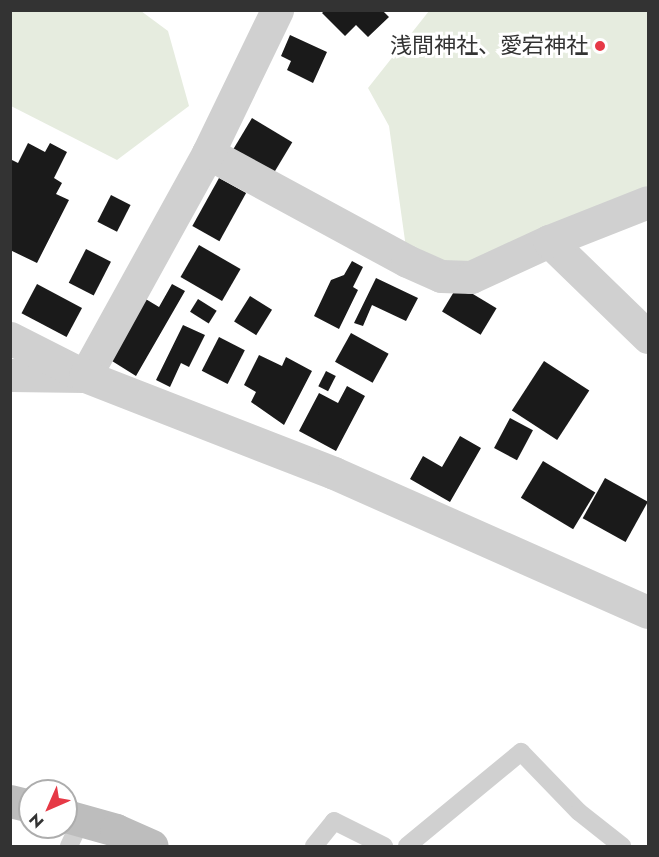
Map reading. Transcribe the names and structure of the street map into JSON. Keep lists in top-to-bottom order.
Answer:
{
  "places": ["浅間神社、愛宕神社"],
  "north": "bottom left"
}
